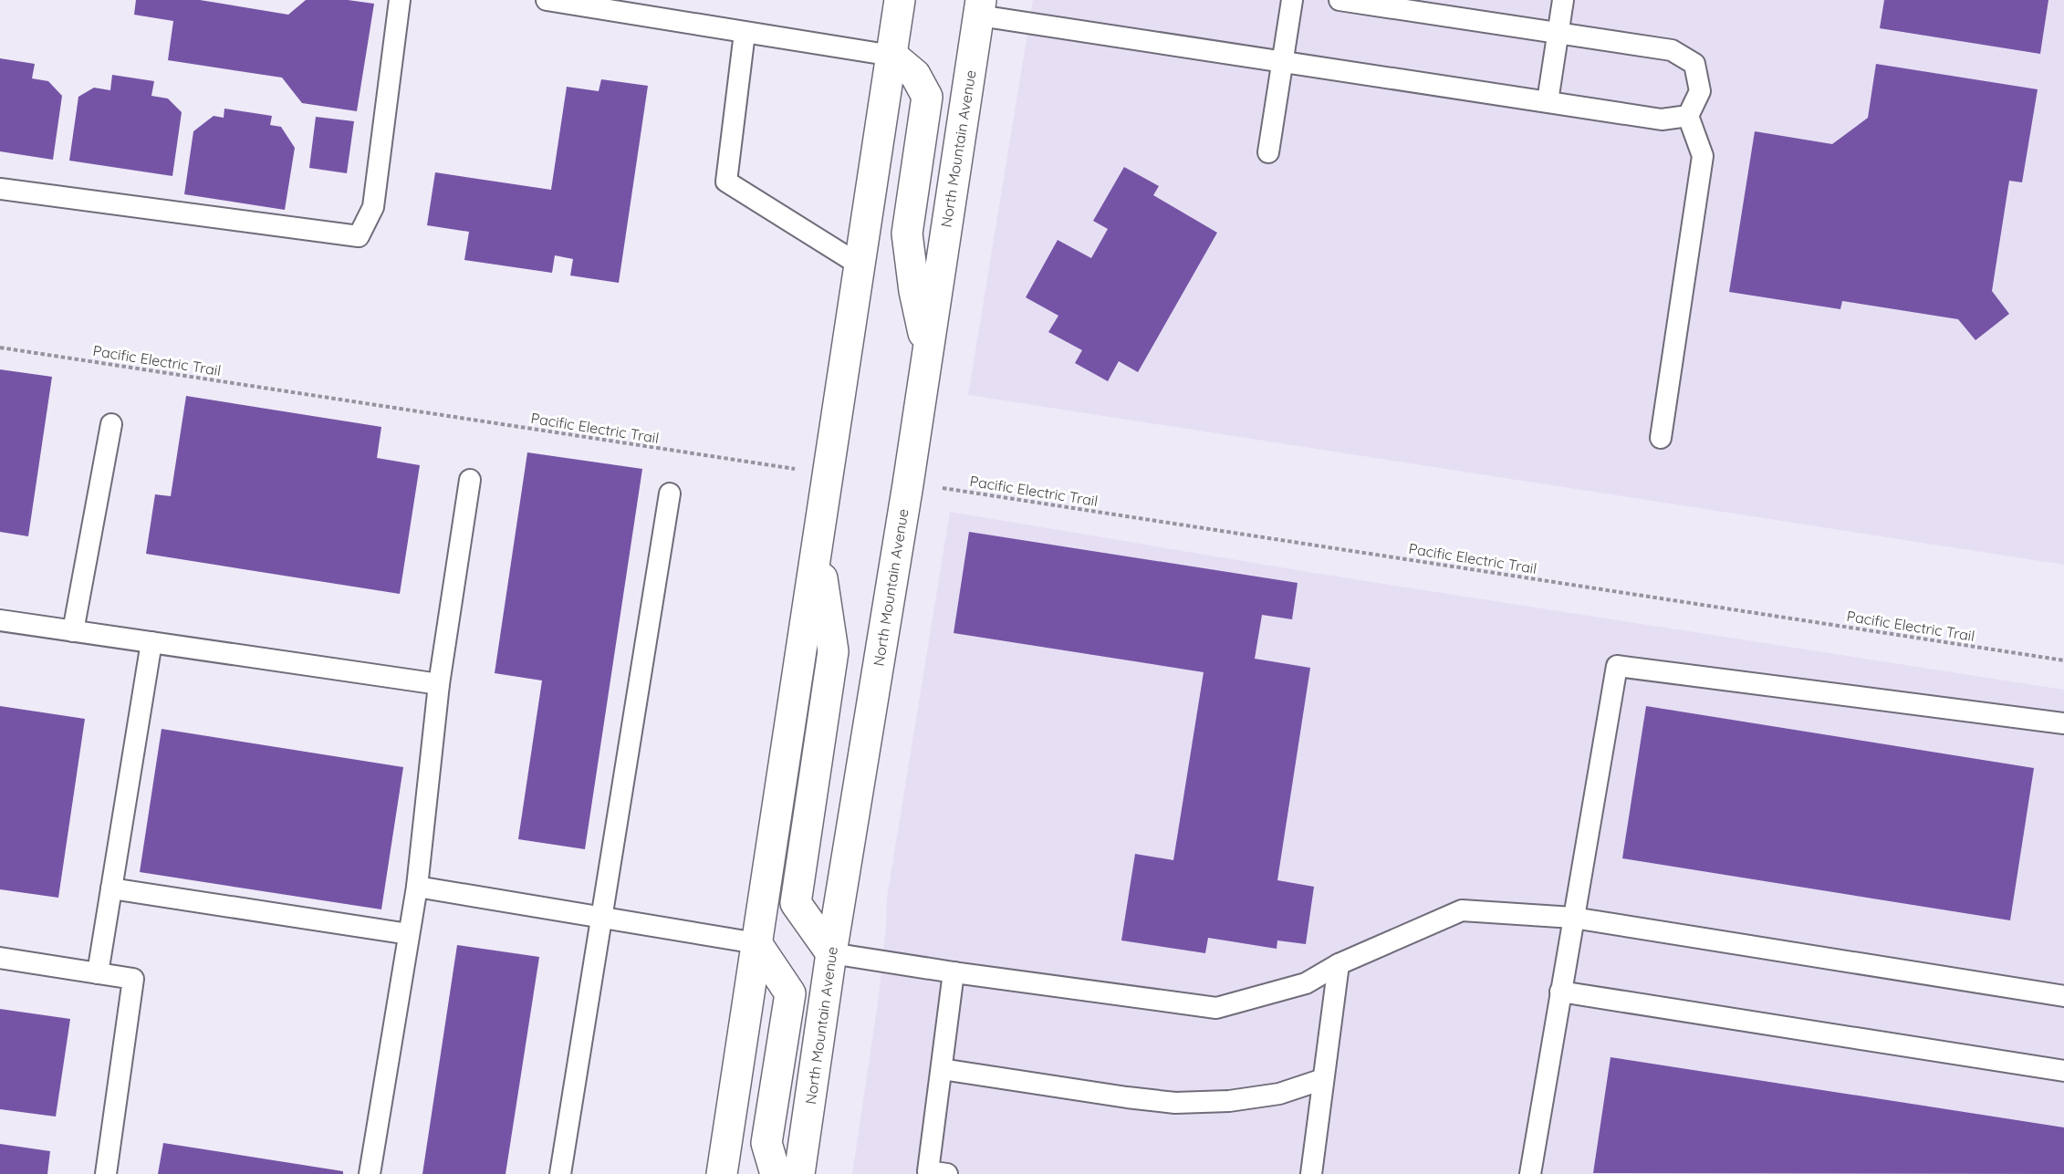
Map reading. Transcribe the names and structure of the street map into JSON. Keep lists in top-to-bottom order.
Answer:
{
  "streets": {
    "main road": ["North Mountain Avenue"],
    "path": ["Pacific Electric Trail"]
  },
  "crossings": [
    ["North Mountain Avenue", "Pacific Electric Trail"]
  ]
}
